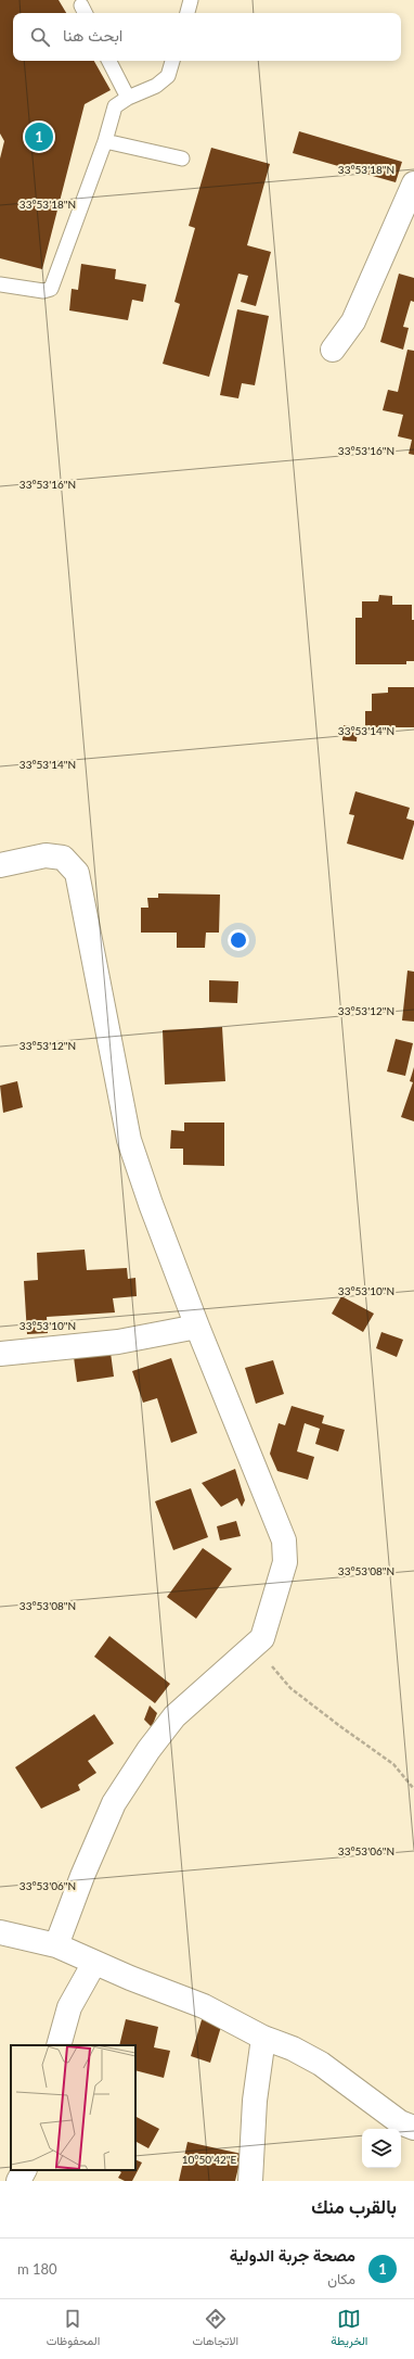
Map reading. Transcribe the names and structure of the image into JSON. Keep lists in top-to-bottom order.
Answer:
{
  "page": {
    "search": "ابحث هنا",
    "pins": "1",
    "heading": "بالقرب منك",
    "list": [
      {
        "mark": "1",
        "name": "مصحة جربة الدولية",
        "note": "مكان",
        "value": "180 m"
      }
    ],
    "nav": ["الخريطة", "الاتجاهات", "المحفوظات"]
  },
  "coordinates": [
    "33°53'18\"N",
    "33°53'16\"N",
    "33°53'14\"N",
    "33°53'12\"N",
    "33°53'10\"N",
    "33°53'08\"N",
    "33°53'06\"N",
    "10°50'42\"E"
  ]
}
